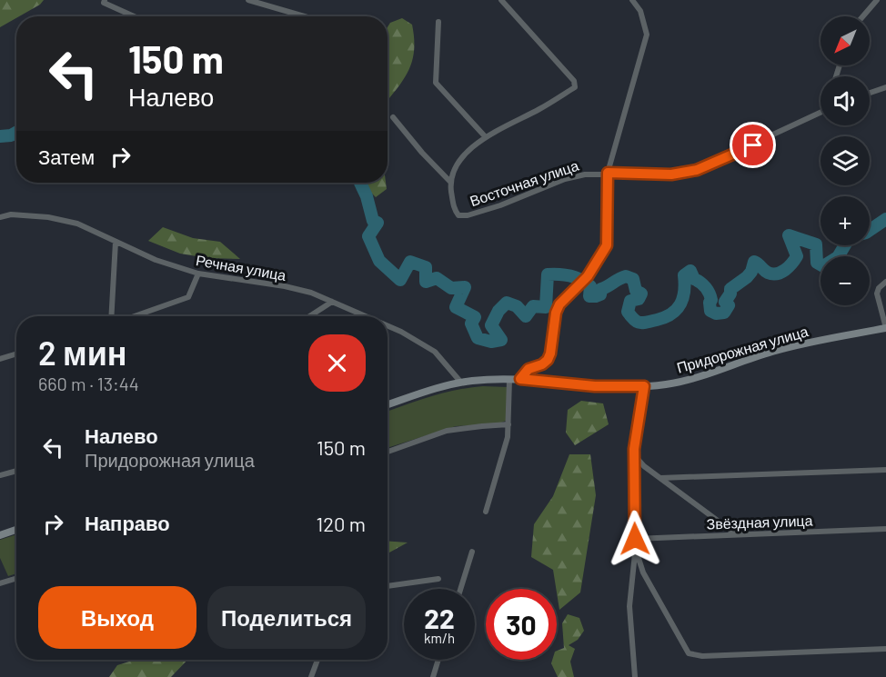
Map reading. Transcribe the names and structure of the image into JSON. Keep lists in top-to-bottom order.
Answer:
{
  "streets": {
    "street": [
      "Восточная улица",
      "Речная улица",
      "Придорожная улица",
      "Звёздная улица"
    ]
  },
  "crossings": [
    ["Речная улица", "Придорожная улица"]
  ],
  "north": "bottom left",
  "page": {
    "map_buttons": ["+", "−"],
    "turn": ["150 m", "Налево"],
    "then": "Затем",
    "heading": ["2 мин", "660 m · 13:44"],
    "list": [
      {
        "name": "Налево",
        "note": "Придорожная улица",
        "value": "150 m"
      },
      {
        "name": "Направо",
        "value": "120 m"
      }
    ],
    "buttons": ["Выход", "Поделиться"],
    "speed": "22 km/h",
    "limit": "30"
  }
}
